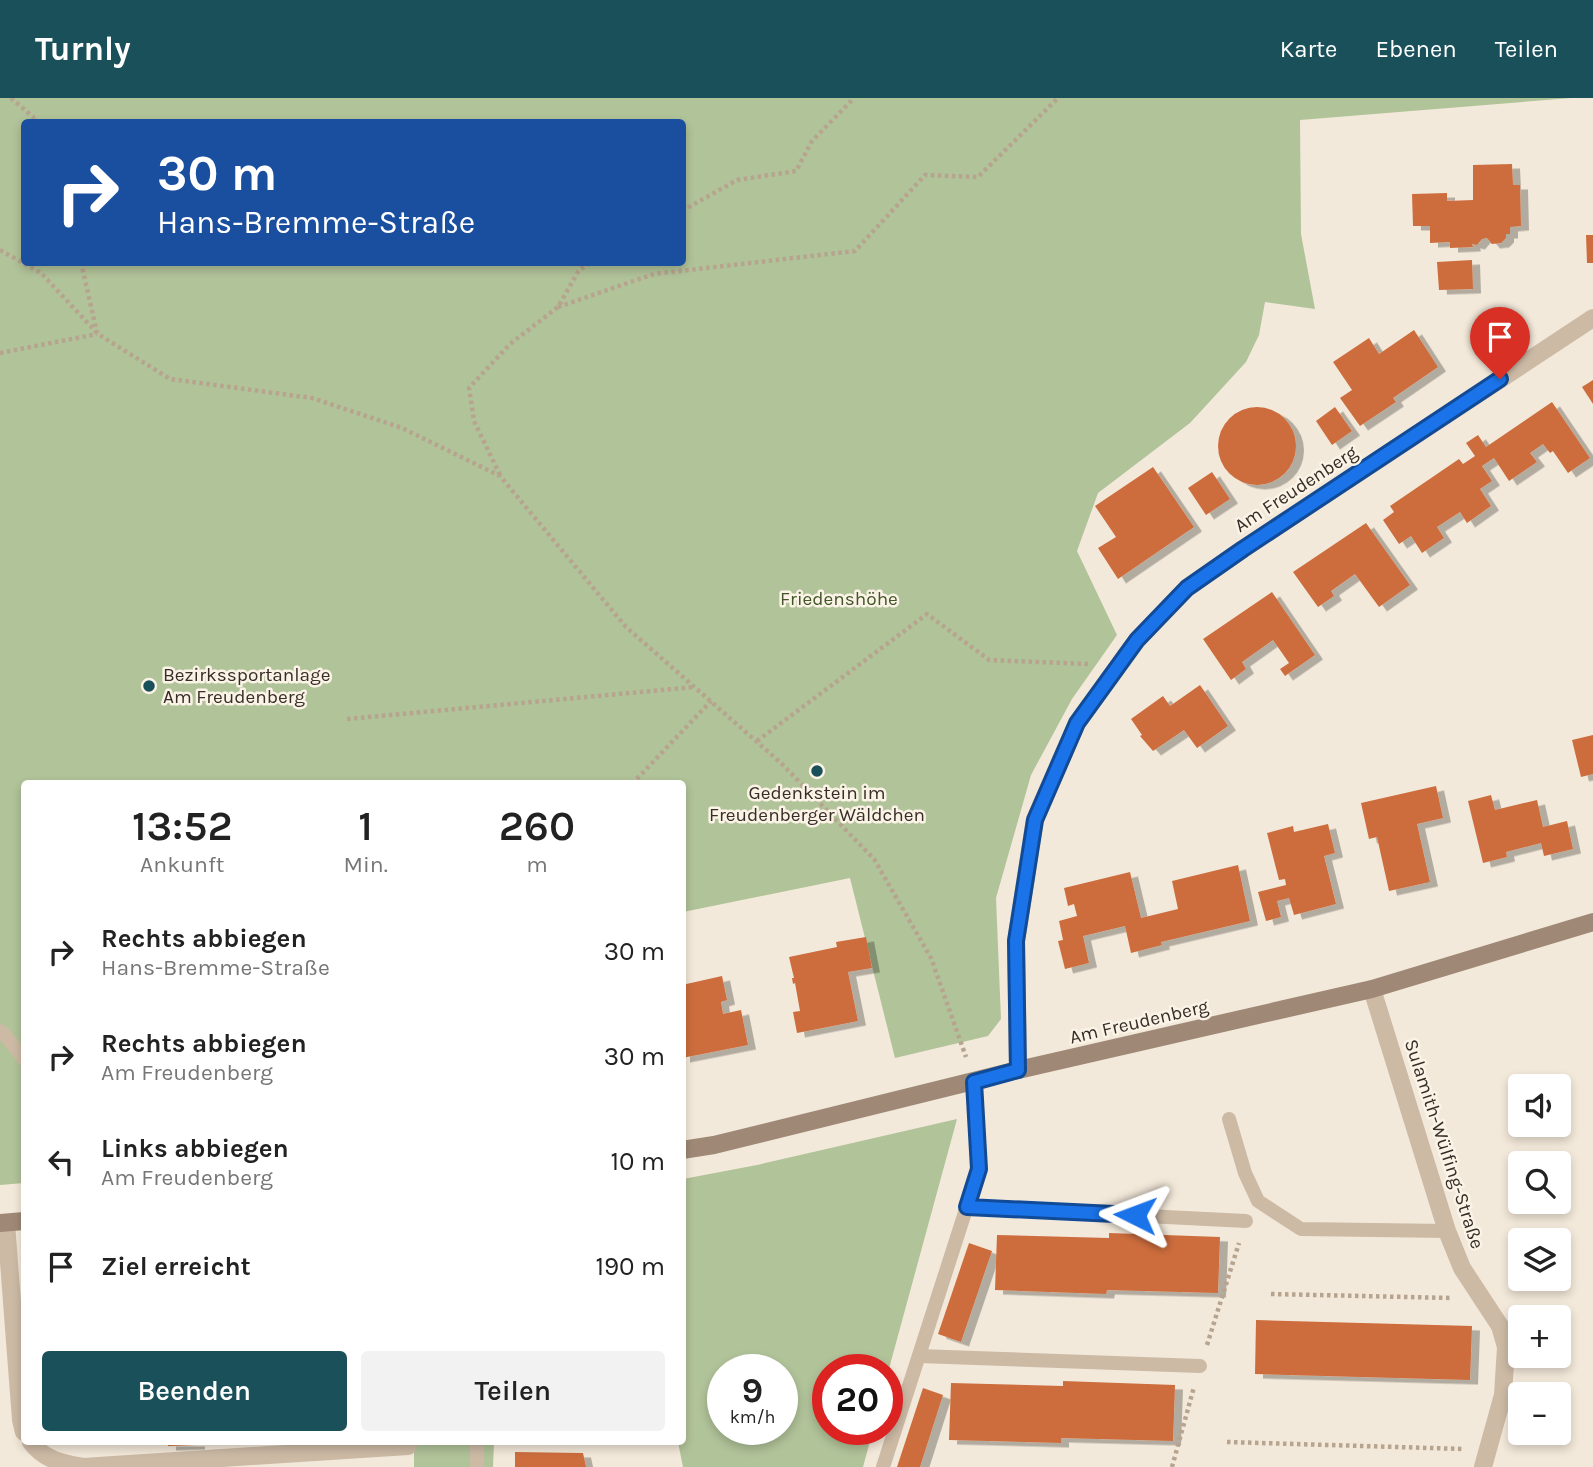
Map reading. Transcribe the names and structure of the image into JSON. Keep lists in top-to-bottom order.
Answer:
{
  "streets": {
    "street": ["Am Freudenberg", "Sulamith-Wülfing-Straße"]
  },
  "crossings": [
    ["Am Freudenberg", "Sulamith-Wülfing-Straße"]
  ],
  "parks": ["Friedenshöhe"],
  "places": ["Bezirkssportanlage Am Freudenberg", "Gedenkstein im Freudenberger Wäldchen"],
  "page": {
    "header": "Turnly",
    "nav": ["Karte", "Ebenen", "Teilen"],
    "turn": ["30 m", "Hans-Bremme-Straße"],
    "eta": [
      "13:52",
      "Ankunft",
      "1",
      "Min.",
      "260",
      "m"
    ],
    "list": [
      {
        "name": "Rechts abbiegen",
        "note": "Hans-Bremme-Straße",
        "value": "30 m"
      },
      {
        "name": "Rechts abbiegen",
        "note": "Am Freudenberg",
        "value": "30 m"
      },
      {
        "name": "Links abbiegen",
        "note": "Am Freudenberg",
        "value": "10 m"
      },
      {
        "name": "Ziel erreicht",
        "value": "190 m"
      }
    ],
    "map_buttons": ["+", "−"],
    "buttons": ["Beenden", "Teilen"],
    "speed": "9 km/h",
    "limit": "20"
  }
}
